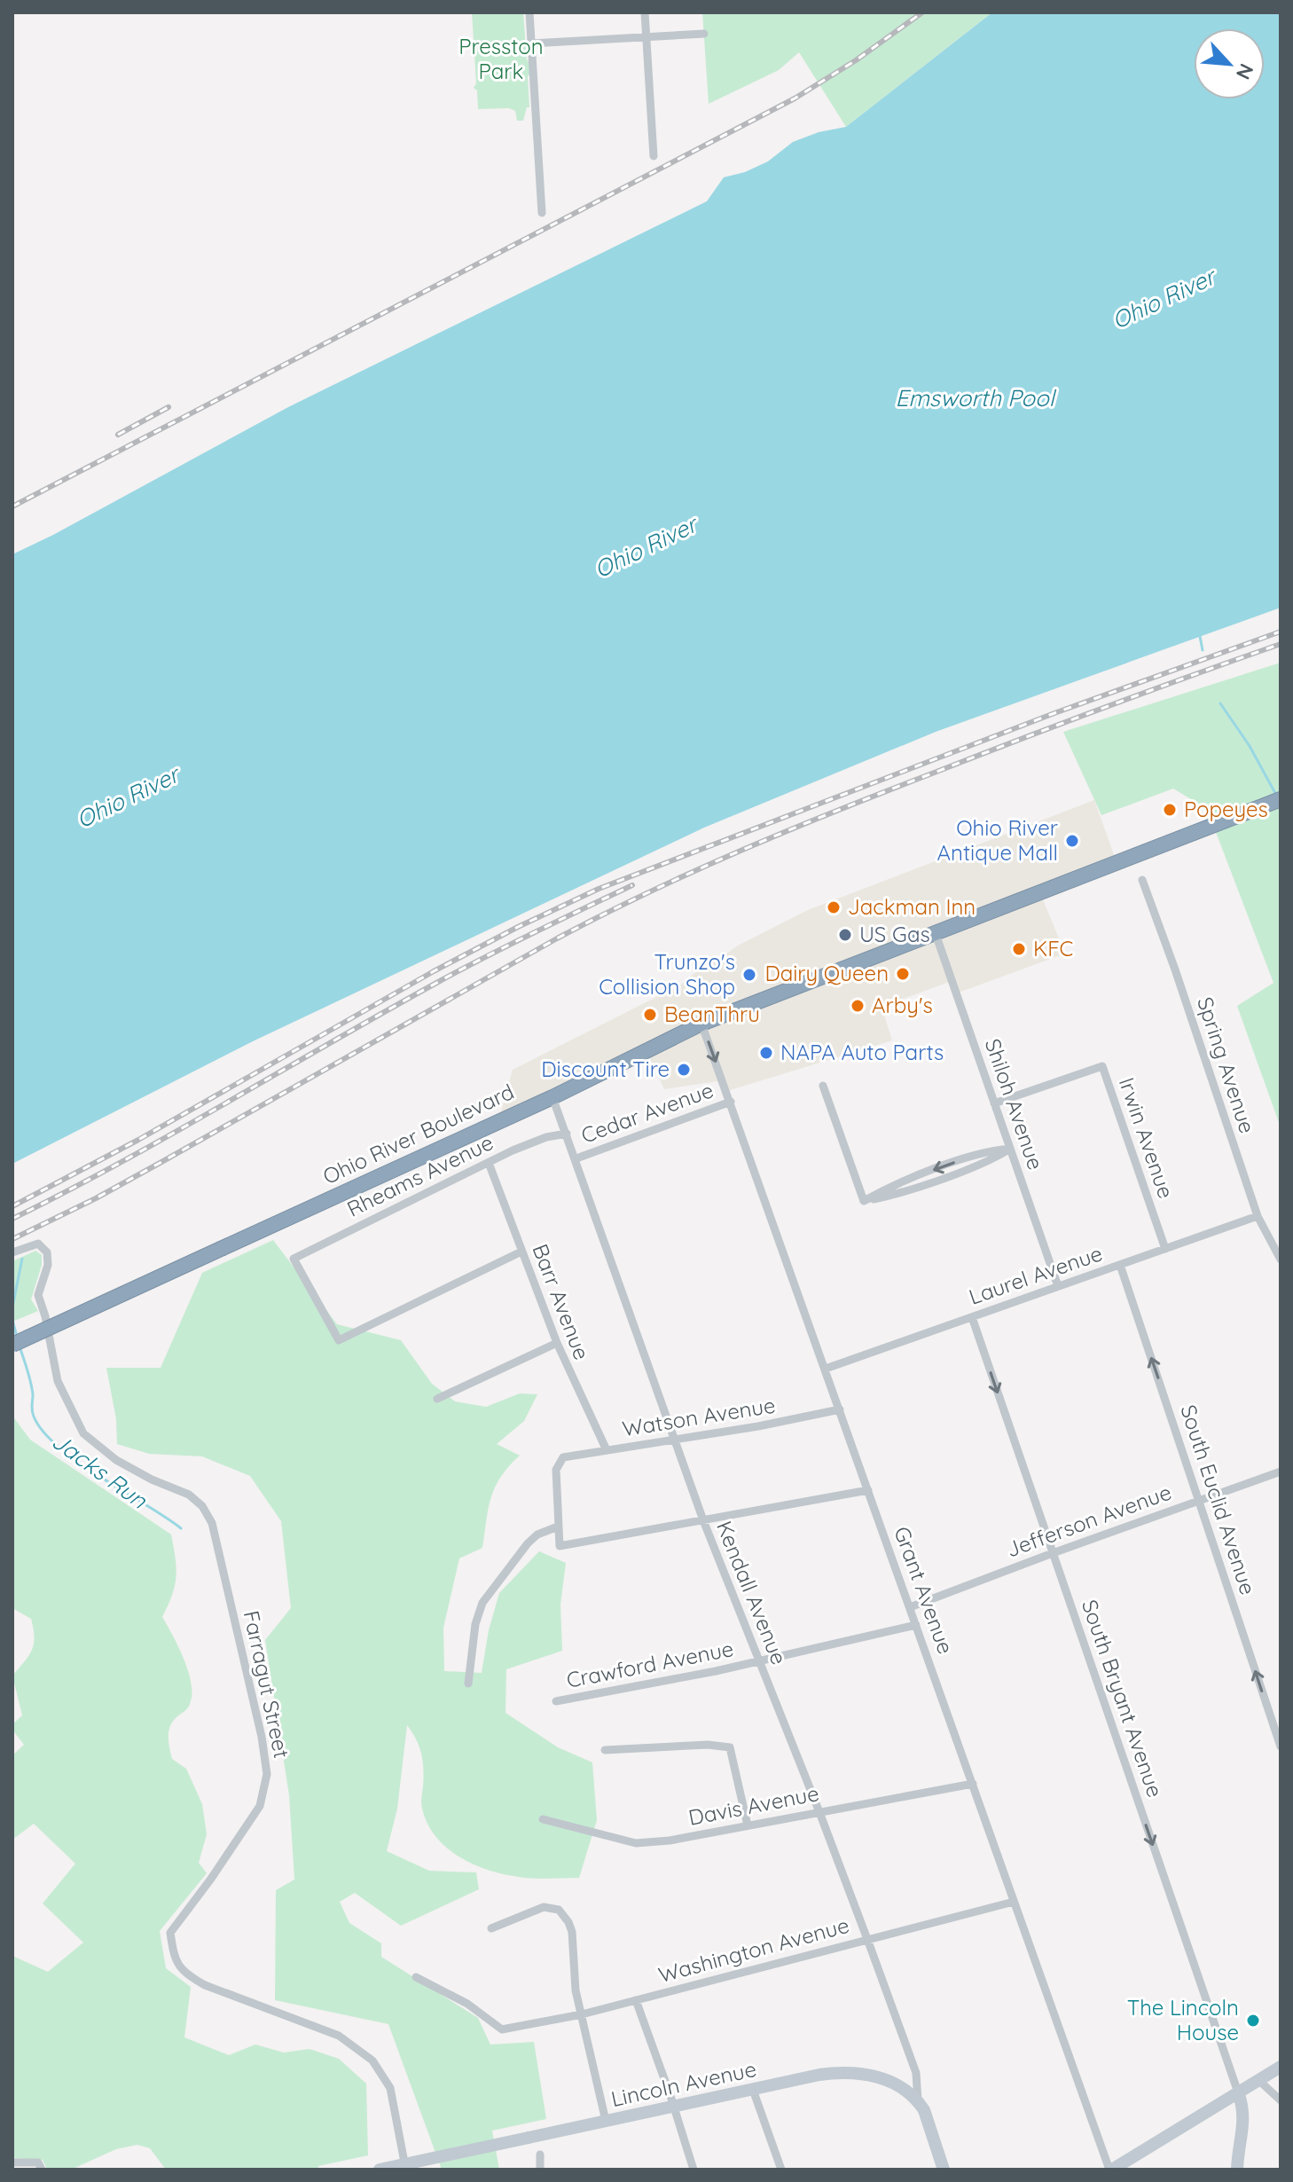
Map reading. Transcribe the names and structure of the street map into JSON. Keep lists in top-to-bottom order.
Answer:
{
  "streets": {
    "highway": ["Ohio River Boulevard"],
    "street": [
      "Spring Avenue",
      "Shiloh Avenue",
      "Cedar Avenue",
      "Irwin Avenue",
      "Rheams Avenue",
      "Laurel Avenue",
      "Barr Avenue",
      "Watson Avenue",
      "South Euclid Avenue",
      "Jefferson Avenue",
      "Grant Avenue",
      "Kendall Avenue",
      "Crawford Avenue",
      "Farragut Street",
      "South Bryant Avenue",
      "Davis Avenue",
      "Washington Avenue",
      "Lincoln Avenue"
    ]
  },
  "crossings": [
    ["Spring Avenue", "Laurel Avenue"],
    ["Shiloh Avenue", "Ohio River Boulevard"],
    ["Shiloh Avenue", "Irwin Avenue"],
    ["Shiloh Avenue", "Laurel Avenue"],
    ["Cedar Avenue", "Grant Avenue"],
    ["Cedar Avenue", "Kendall Avenue"],
    ["Ohio River Boulevard", "Grant Avenue"],
    ["Ohio River Boulevard", "Kendall Avenue"],
    ["Irwin Avenue", "Laurel Avenue"],
    ["Rheams Avenue", "Barr Avenue"],
    ["Rheams Avenue", "Kendall Avenue"],
    ["Laurel Avenue", "South Euclid Avenue"],
    ["Laurel Avenue", "Grant Avenue"],
    ["Laurel Avenue", "South Bryant Avenue"],
    ["Barr Avenue", "Watson Avenue"],
    ["Watson Avenue", "Grant Avenue"],
    ["Watson Avenue", "Kendall Avenue"],
    ["South Euclid Avenue", "Jefferson Avenue"],
    ["Jefferson Avenue", "Grant Avenue"],
    ["Jefferson Avenue", "South Bryant Avenue"],
    ["Grant Avenue", "Crawford Avenue"],
    ["Grant Avenue", "Davis Avenue"],
    ["Grant Avenue", "Washington Avenue"],
    ["Kendall Avenue", "Crawford Avenue"],
    ["Kendall Avenue", "Davis Avenue"],
    ["Kendall Avenue", "Washington Avenue"],
    ["Kendall Avenue", "Lincoln Avenue"]
  ],
  "one_way": ["South Euclid Avenue", "South Bryant Avenue"],
  "water": ["Ohio River", "Emsworth Pool", "Jacks Run"],
  "parks": ["Presston Park"],
  "places": [
    "Popeyes",
    "Ohio River Antique Mall",
    "Jackman Inn",
    "US Gas",
    "KFC",
    "Dairy Queen",
    "Trunzo's Collision Shop",
    "Arby's",
    "BeanThru",
    "NAPA Auto Parts",
    "Discount Tire",
    "The Lincoln House"
  ],
  "north": "bottom right"
}
